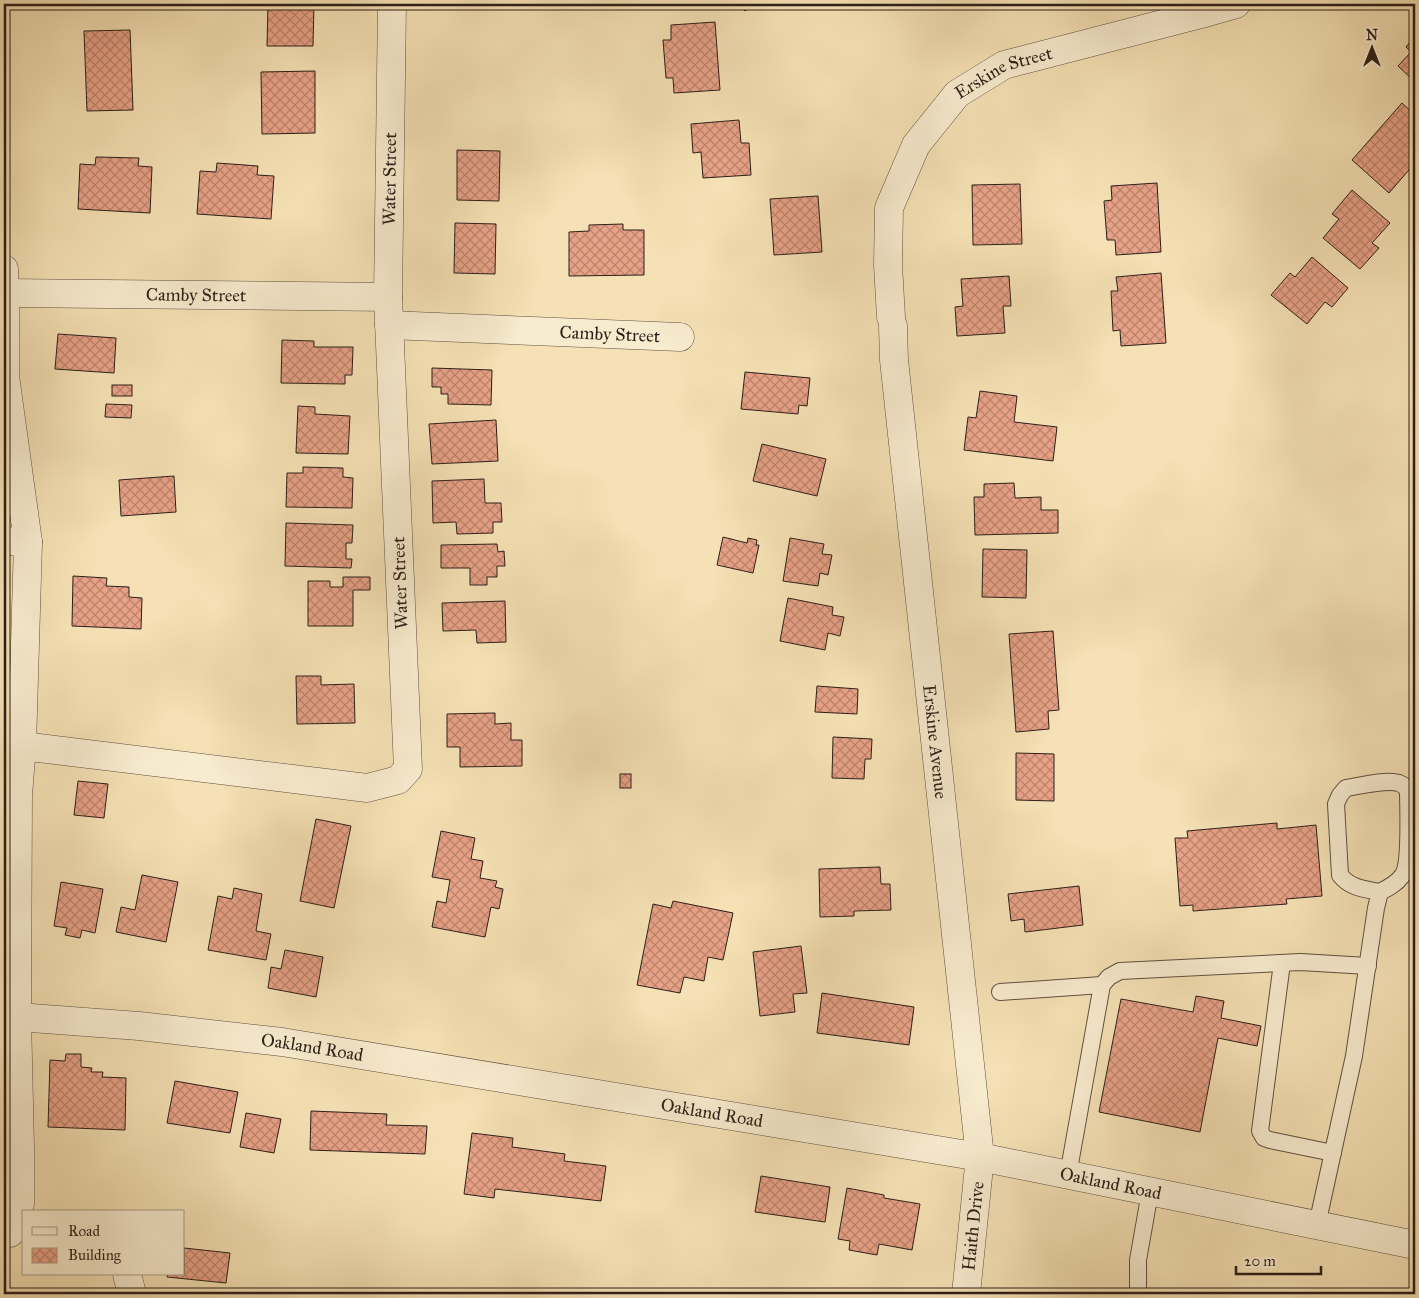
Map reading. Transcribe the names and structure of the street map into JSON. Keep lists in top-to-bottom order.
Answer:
{
  "streets": {
    "street": [
      "Erskine Street",
      "Water Street",
      "Camby Street",
      "Erskine Avenue",
      "Oakland Road",
      "Haith Drive"
    ]
  },
  "crossings": [
    ["Erskine Street", "Erskine Avenue"],
    ["Water Street", "Camby Street"],
    ["Erskine Avenue", "Oakland Road"],
    ["Erskine Avenue", "Haith Drive"],
    ["Oakland Road", "Haith Drive"]
  ],
  "legend": ["Road", "Building"],
  "scale_bar": "20 m",
  "north": "top"
}
